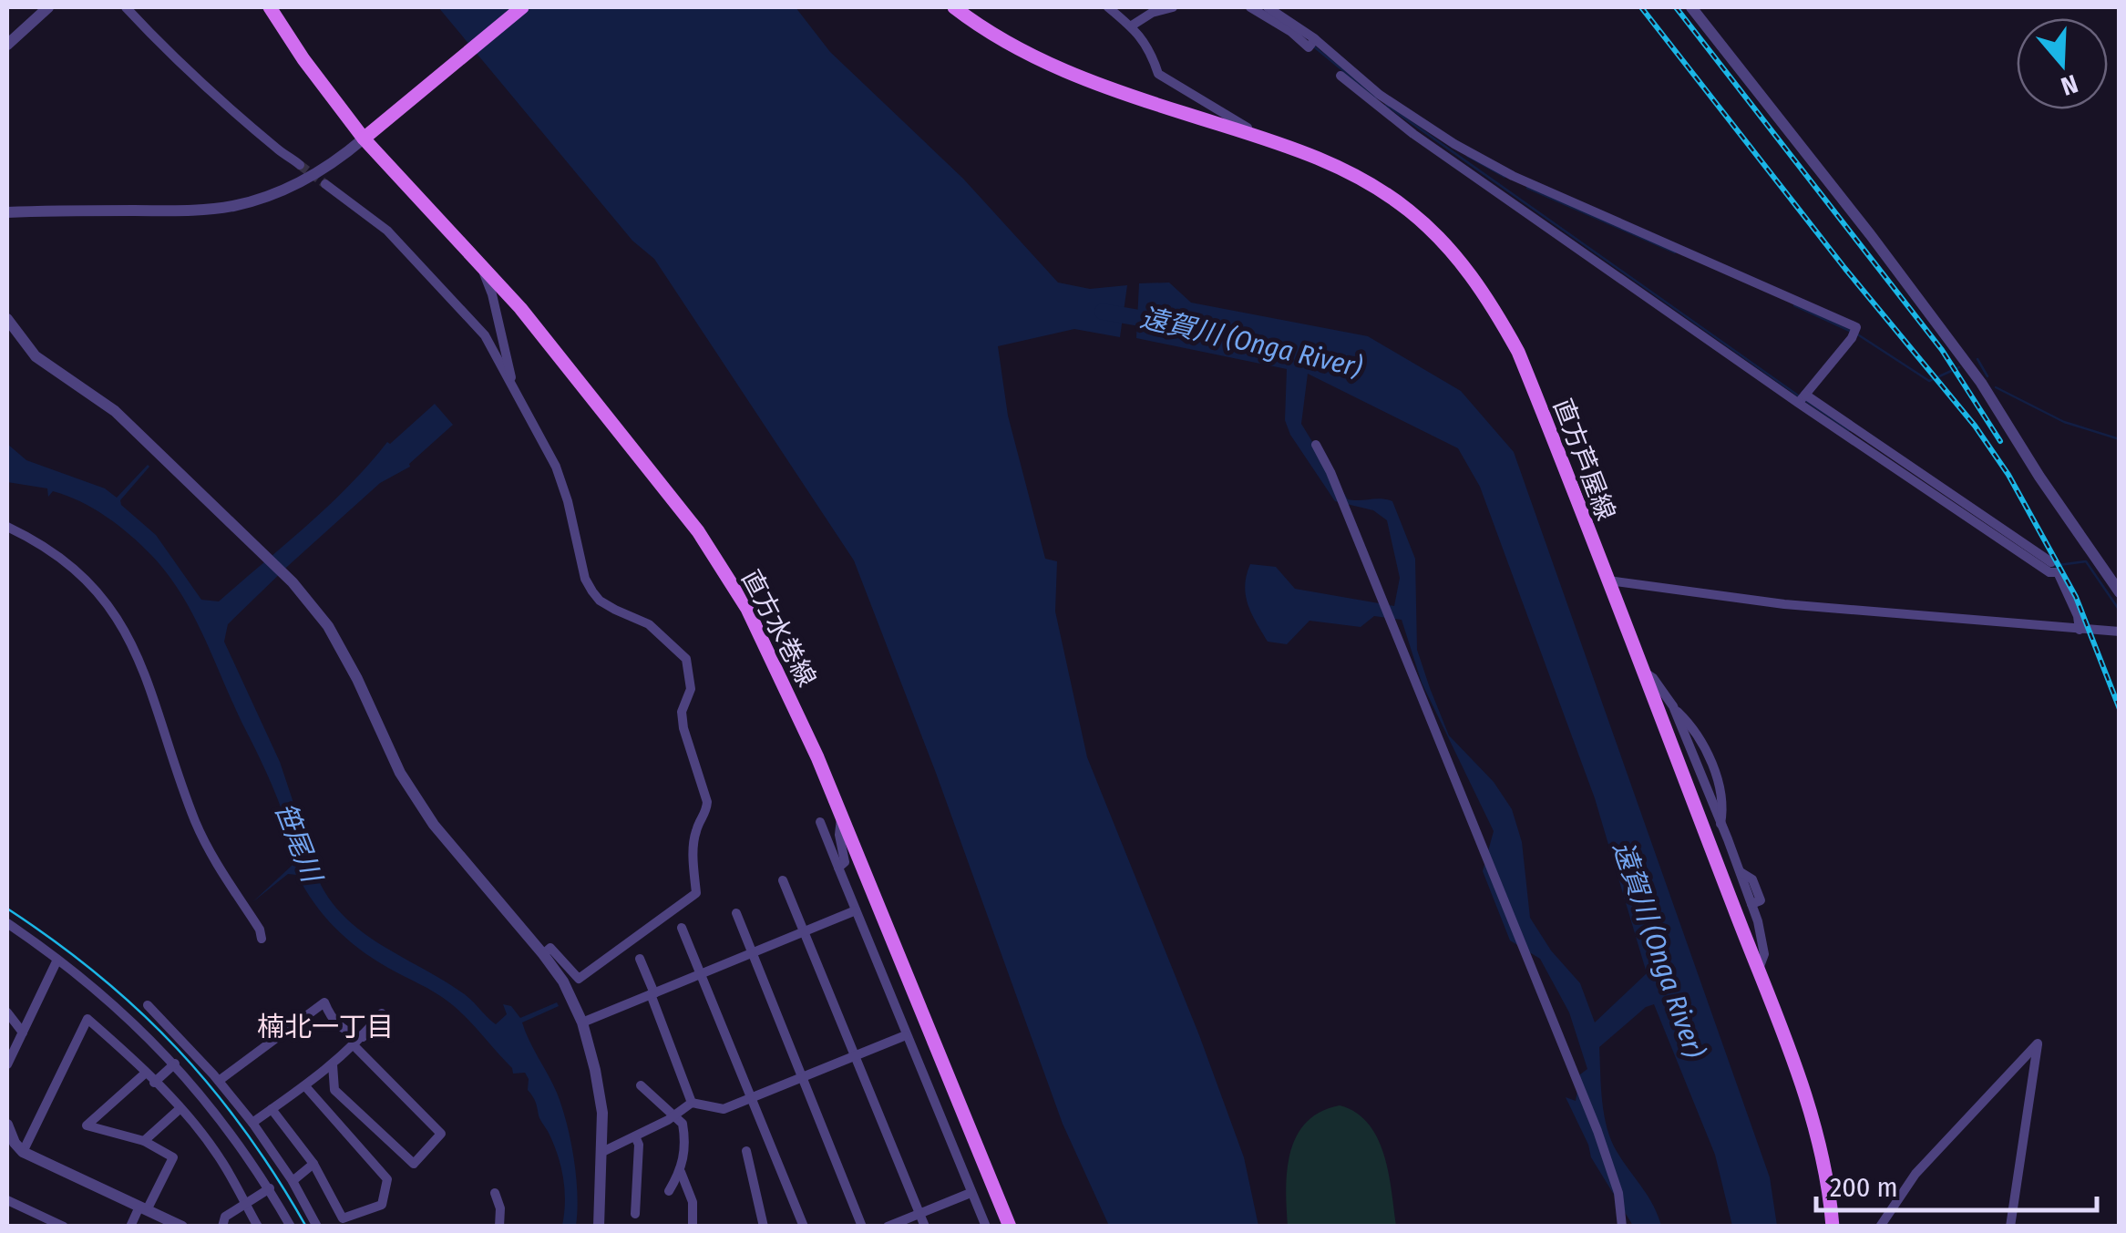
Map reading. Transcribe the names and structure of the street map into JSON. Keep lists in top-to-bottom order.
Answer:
{
  "streets": {
    "main road": ["直方芦屋線", "直方水巻線"]
  },
  "districts": ["楠北一丁目"],
  "water": ["遠賀川 (Onga River)", "笹尾川"],
  "scale_bar": "200 m",
  "north": "bottom"
}
